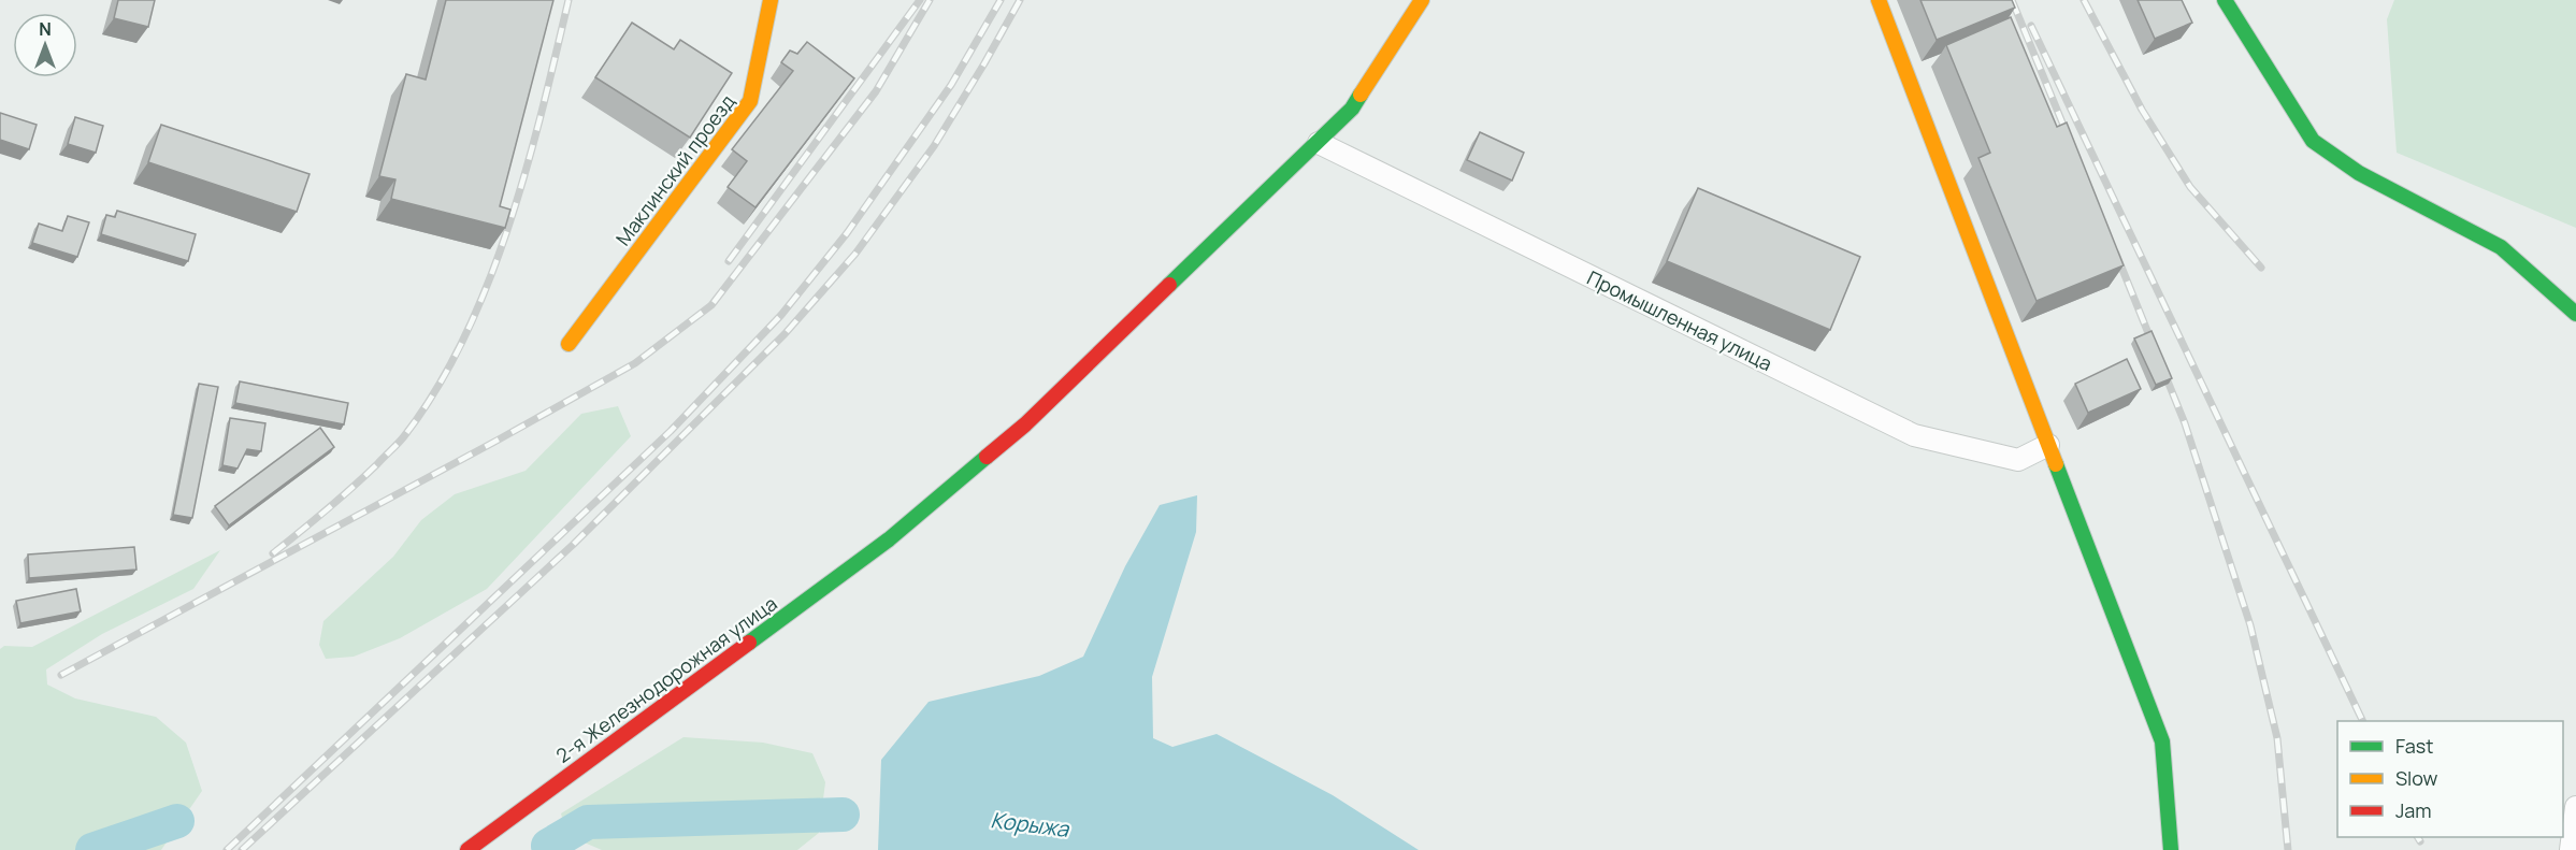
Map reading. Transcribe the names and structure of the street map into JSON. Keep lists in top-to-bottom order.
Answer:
{
  "streets": {
    "street": ["Маклинский проезд", "Промышленная улица", "2-я Железнодорожная улица"]
  },
  "crossings": [
    ["Промышленная улица", "2-я Железнодорожная улица"]
  ],
  "water": ["Корыжа"],
  "legend": ["Fast", "Slow", "Jam"],
  "north": "top"
}
